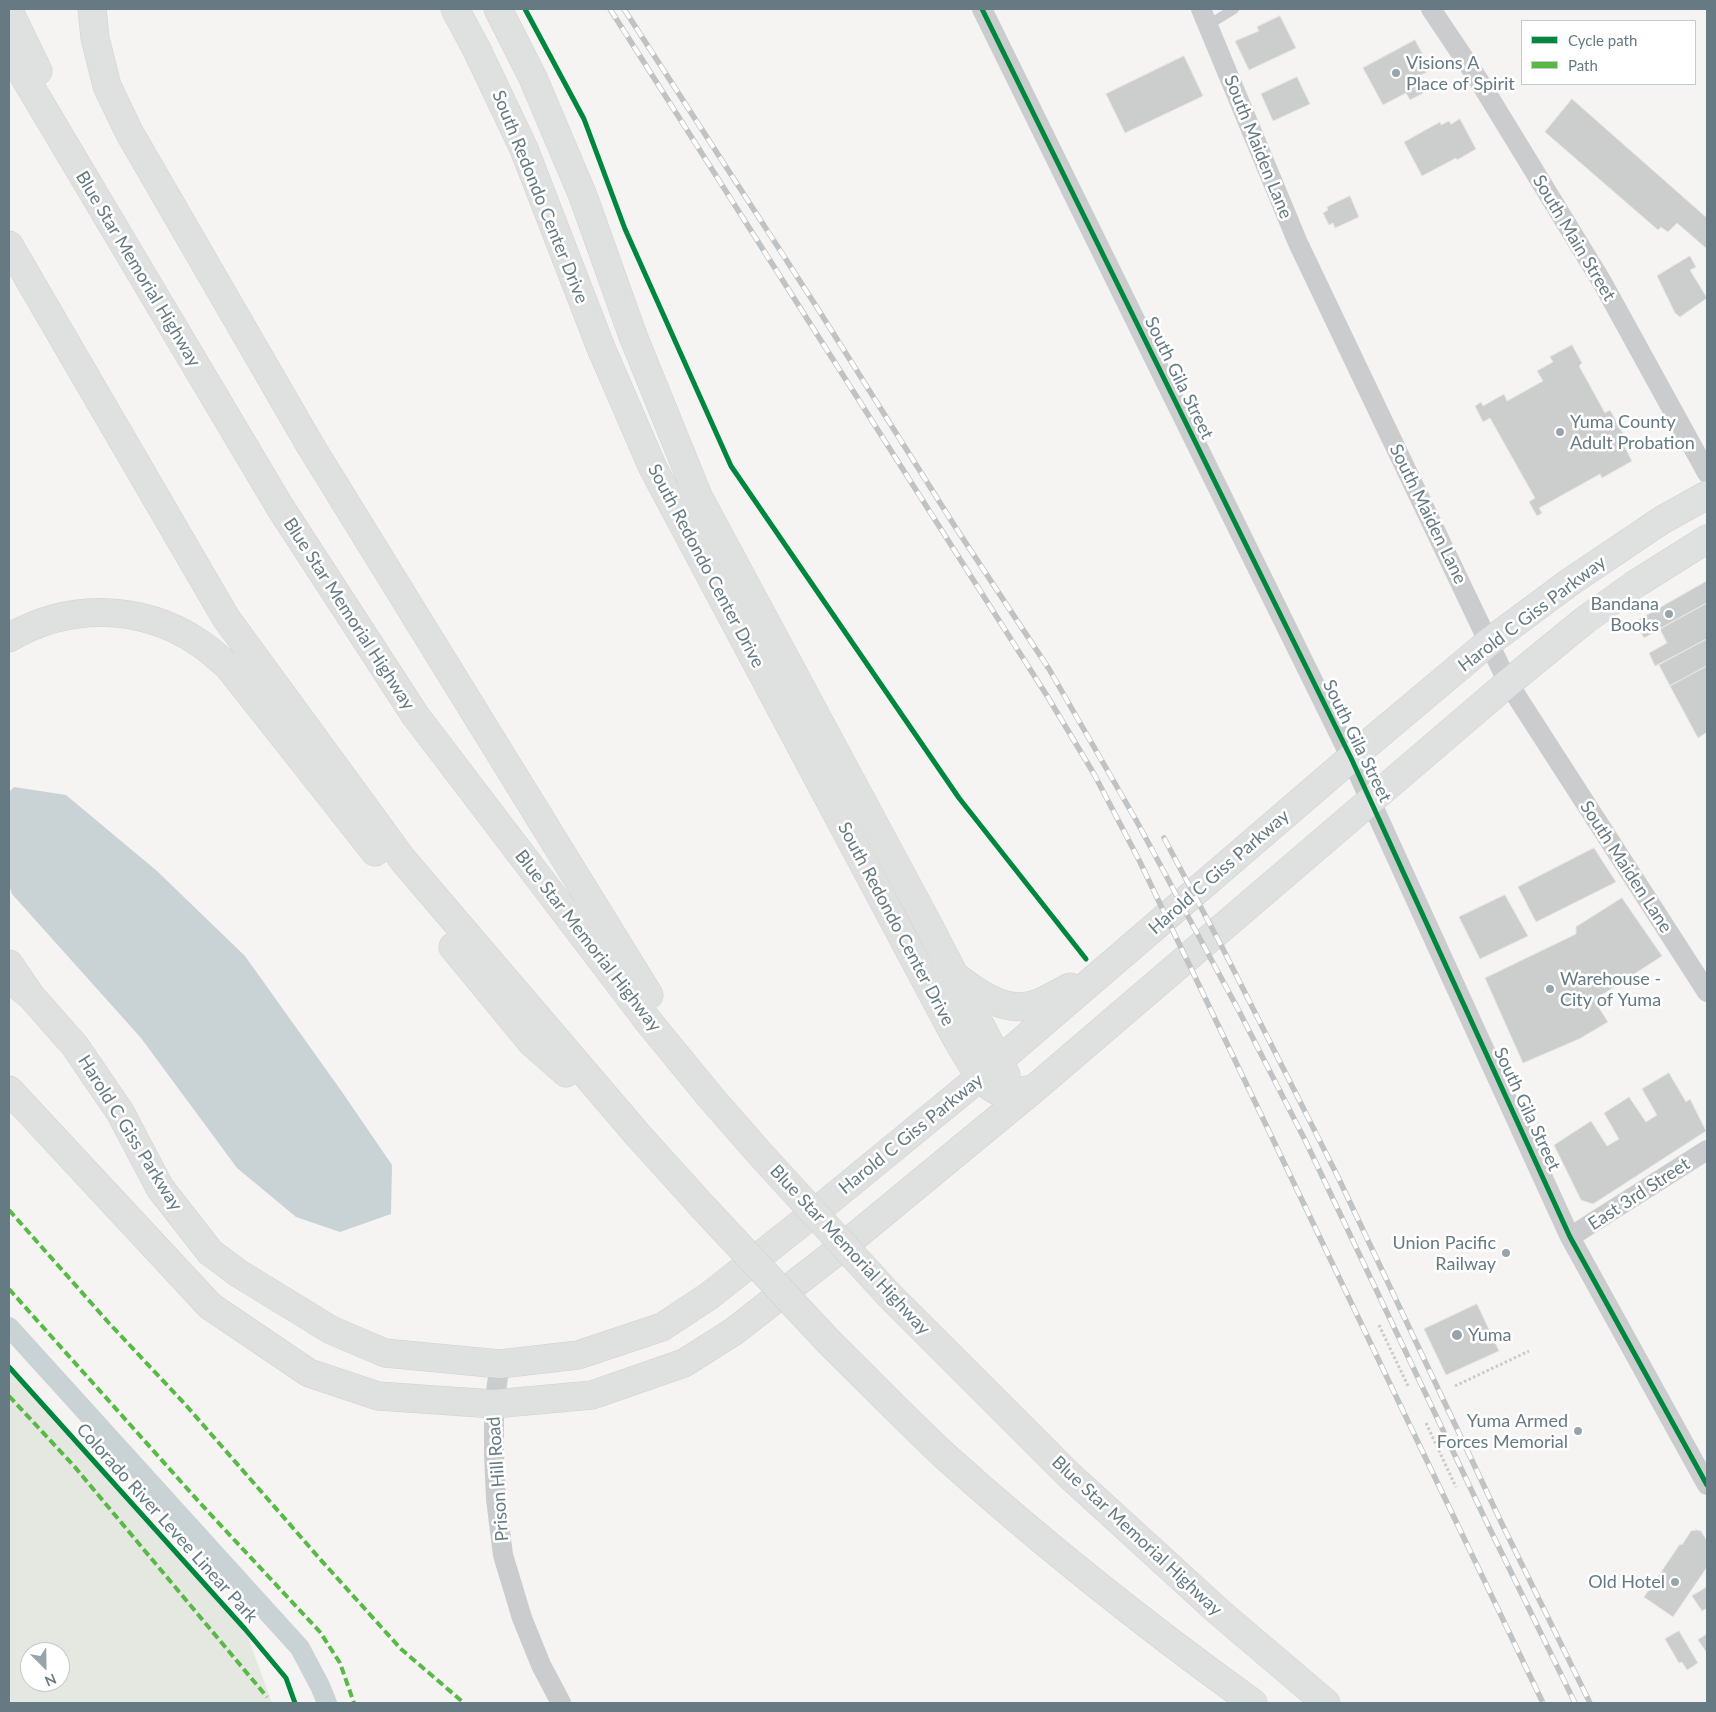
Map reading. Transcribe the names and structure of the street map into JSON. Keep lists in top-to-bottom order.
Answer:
{
  "streets": {
    "main road": ["South Redondo Center Drive", "Blue Star Memorial Highway", "Harold C Giss Parkway"],
    "street": [
      "South Maiden Lane",
      "South Main Street",
      "South Gila Street",
      "East 3rd Street",
      "Prison Hill Road"
    ],
    "cycle path": ["Colorado River Levee Linear Park"]
  },
  "crossings": [
    ["South Maiden Lane", "Harold C Giss Parkway"],
    ["South Redondo Center Drive", "Harold C Giss Parkway"],
    ["South Gila Street", "Harold C Giss Parkway"],
    ["South Gila Street", "East 3rd Street"],
    ["Harold C Giss Parkway", "Prison Hill Road"]
  ],
  "places": [
    "Visions A Place of Spirit",
    "Yuma County Adult Probation",
    "Bandana Books",
    "Warehouse - City of Yuma",
    "Union Pacific Railway",
    "Yuma",
    "Yuma Armed Forces Memorial",
    "Old Hotel"
  ],
  "legend": ["Cycle path", "Path"],
  "north": "bottom right"
}
